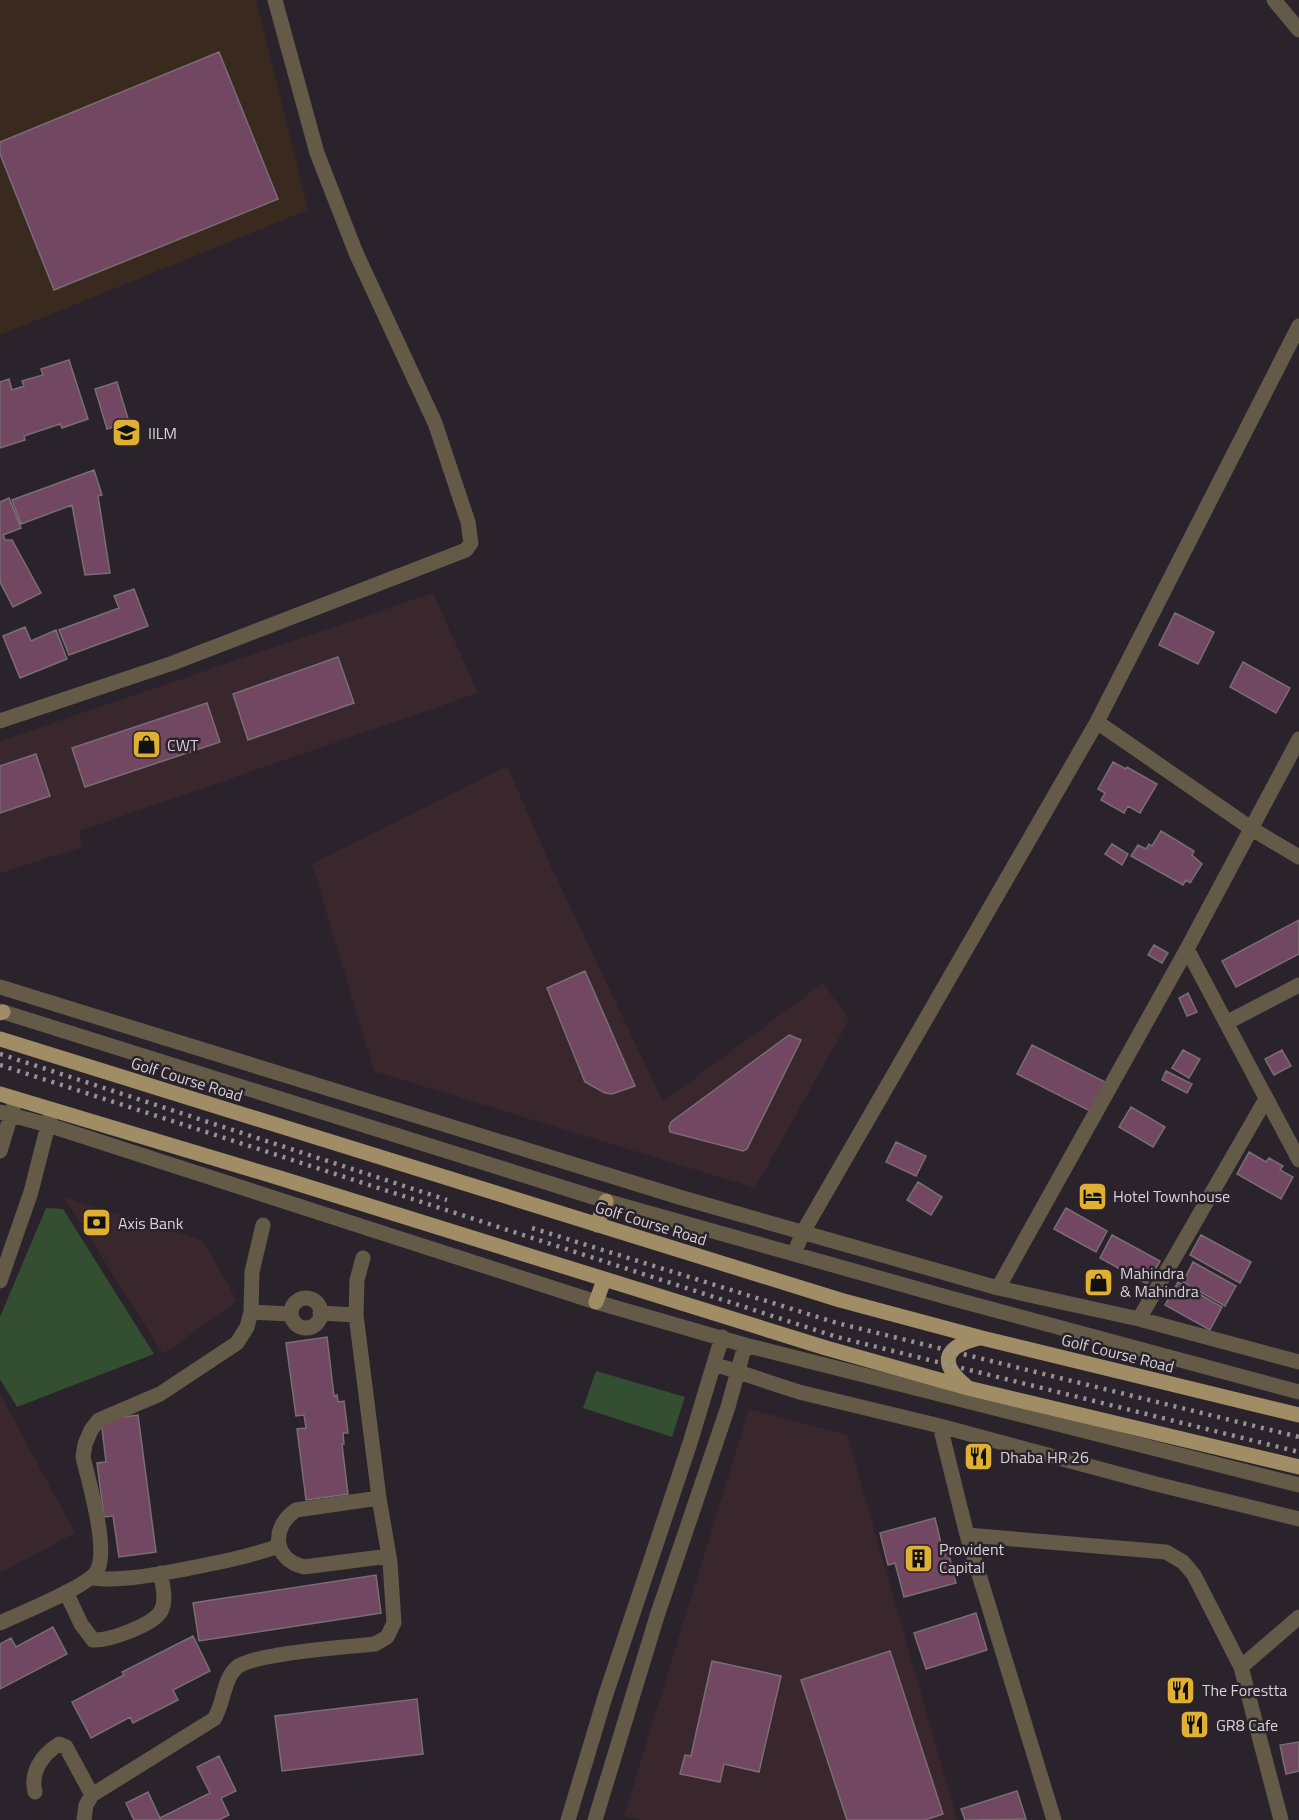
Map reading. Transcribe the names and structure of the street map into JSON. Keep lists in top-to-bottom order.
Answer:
{
  "streets": {
    "main road": ["Golf Course Road"]
  },
  "places": {
    "school or university": ["IILM"],
    "shop": ["CWT", "Mahindra & Mahindra"],
    "hotel": ["Hotel Townhouse"],
    "bank": ["Axis Bank"],
    "restaurant": ["Dhaba HR 26", "The Forestta", "GR8 Cafe"],
    "building": ["Provident Capital"]
  }
}
